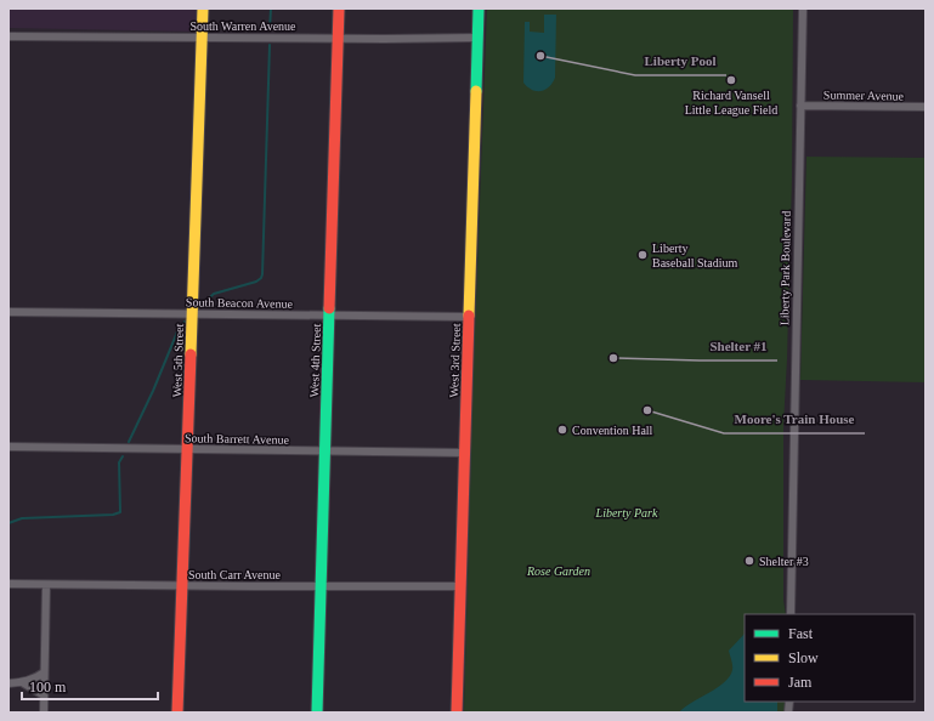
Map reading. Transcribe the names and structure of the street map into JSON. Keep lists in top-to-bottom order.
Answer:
{
  "streets": {
    "street": [
      "South Warren Avenue",
      "Summer Avenue",
      "Liberty Park Boulevard",
      "South Beacon Avenue",
      "West 5th Street",
      "West 4th Street",
      "West 3rd Street",
      "South Barrett Avenue",
      "South Carr Avenue"
    ]
  },
  "crossings": [
    ["South Warren Avenue", "West 5th Street"],
    ["South Warren Avenue", "West 4th Street"],
    ["South Warren Avenue", "West 3rd Street"],
    ["Summer Avenue", "Liberty Park Boulevard"],
    ["South Beacon Avenue", "West 5th Street"],
    ["South Beacon Avenue", "West 4th Street"],
    ["South Beacon Avenue", "West 3rd Street"],
    ["West 5th Street", "South Barrett Avenue"],
    ["West 5th Street", "South Carr Avenue"],
    ["West 4th Street", "South Barrett Avenue"],
    ["West 4th Street", "South Carr Avenue"],
    ["West 3rd Street", "South Barrett Avenue"],
    ["West 3rd Street", "South Carr Avenue"]
  ],
  "parks": ["Liberty Park", "Rose Garden"],
  "places": [
    "Liberty Pool",
    "Richard Vansell Little League Field",
    "Liberty Baseball Stadium",
    "Shelter #1",
    "Moore's Train House",
    "Convention Hall",
    "Shelter #3"
  ],
  "legend": ["Fast", "Slow", "Jam"],
  "scale_bar": "100 m"
}
